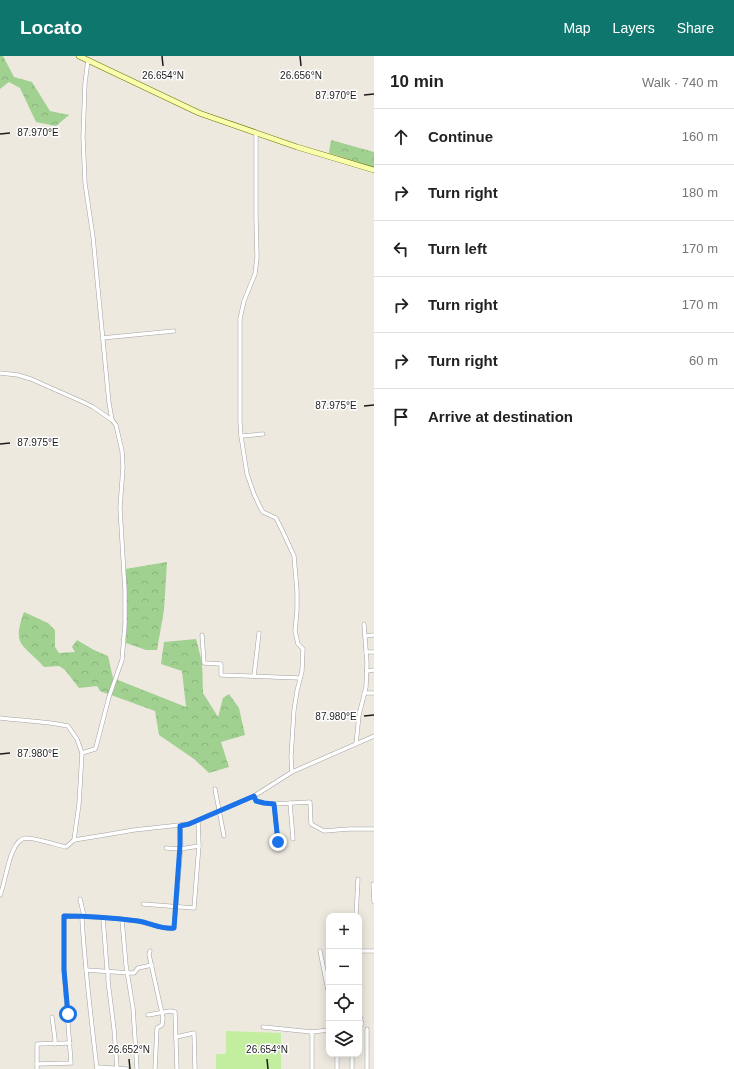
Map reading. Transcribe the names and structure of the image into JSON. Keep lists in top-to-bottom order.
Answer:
{
  "page": {
    "header": "Locato",
    "nav": ["Map", "Layers", "Share"],
    "heading": ["10 min", "Walk · 740 m"],
    "list": [
      ["Continue", "160 m"],
      ["Turn right", "180 m"],
      ["Turn left", "170 m"],
      ["Turn right", "170 m"],
      ["Turn right", "60 m"],
      "Arrive at destination"
    ],
    "map_buttons": ["+", "−"]
  },
  "coordinates": [
    "26.654°N",
    "26.656°N",
    "87.970°E",
    "87.975°E",
    "87.980°E",
    "26.652°N"
  ]
}
